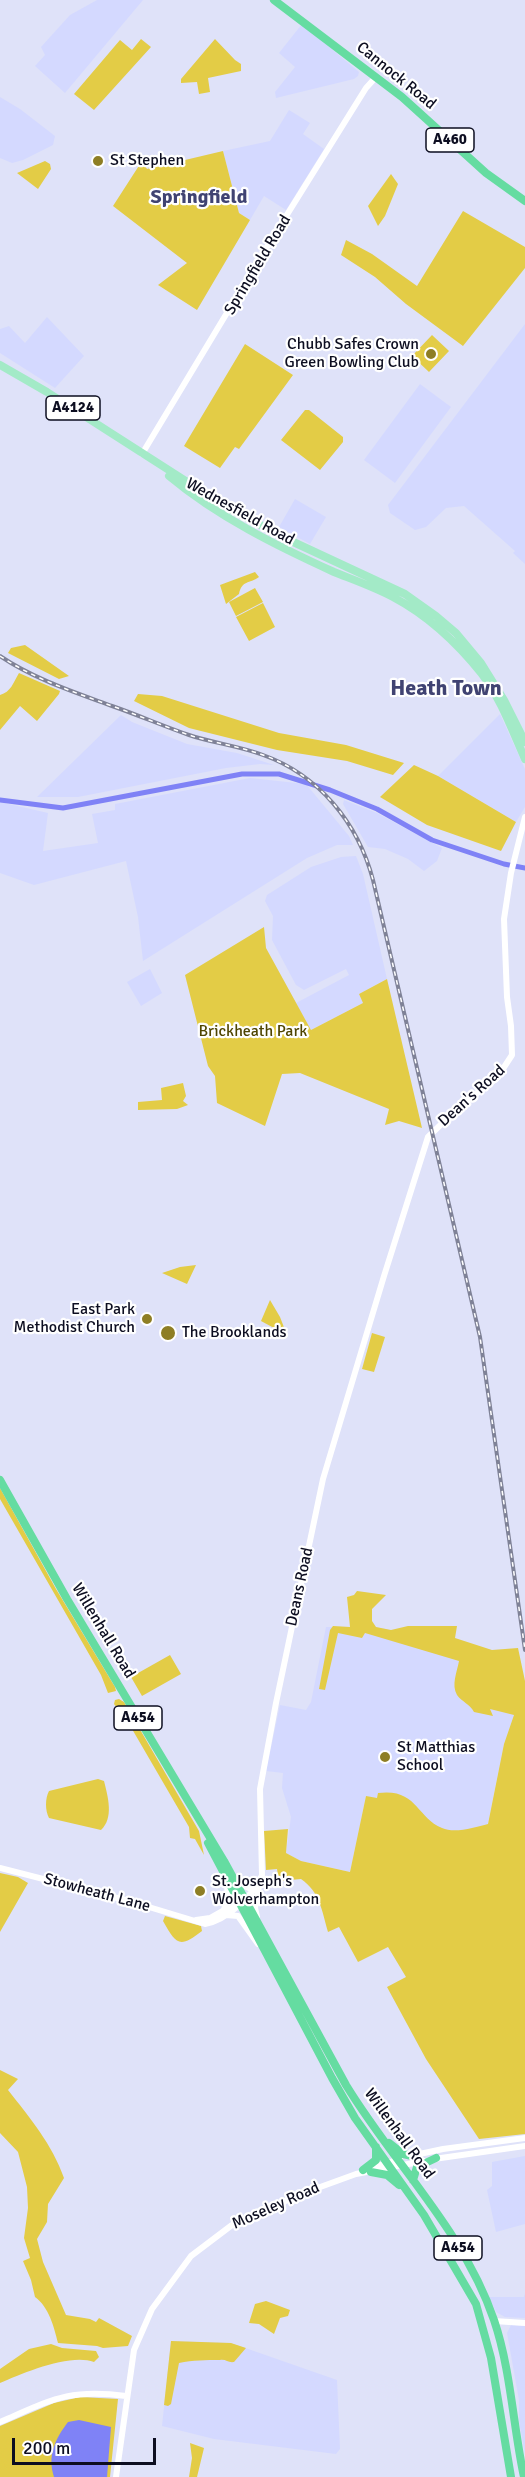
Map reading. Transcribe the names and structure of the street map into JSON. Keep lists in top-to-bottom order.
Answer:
{
  "streets": {
    "highway": [
      "Cannock Road",
      "A460",
      "Willenhall Road",
      "A454"
    ],
    "main road": ["A4124", "Wednesfield Road"],
    "street": [
      "Springfield Road",
      "Dean's Road",
      "Deans Road",
      "Stowheath Lane",
      "Moseley Road"
    ]
  },
  "crossings": [
    ["Cannock Road", "Springfield Road"],
    ["Springfield Road", "Wednesfield Road"],
    ["A4124", "Wednesfield Road"],
    ["Dean's Road", "Deans Road"],
    ["Deans Road", "Willenhall Road"],
    ["Willenhall Road", "Stowheath Lane"],
    ["Willenhall Road", "Moseley Road"]
  ],
  "districts": ["Springfield", "Heath Town"],
  "parks": ["Brickheath Park"],
  "places": [
    "St Stephen",
    "Chubb Safes Crown Green Bowling Club",
    "East Park Methodist Church",
    "The Brooklands",
    "St Matthias School",
    "St. Joseph's Wolverhampton"
  ],
  "scale_bar": "200 m"
}
